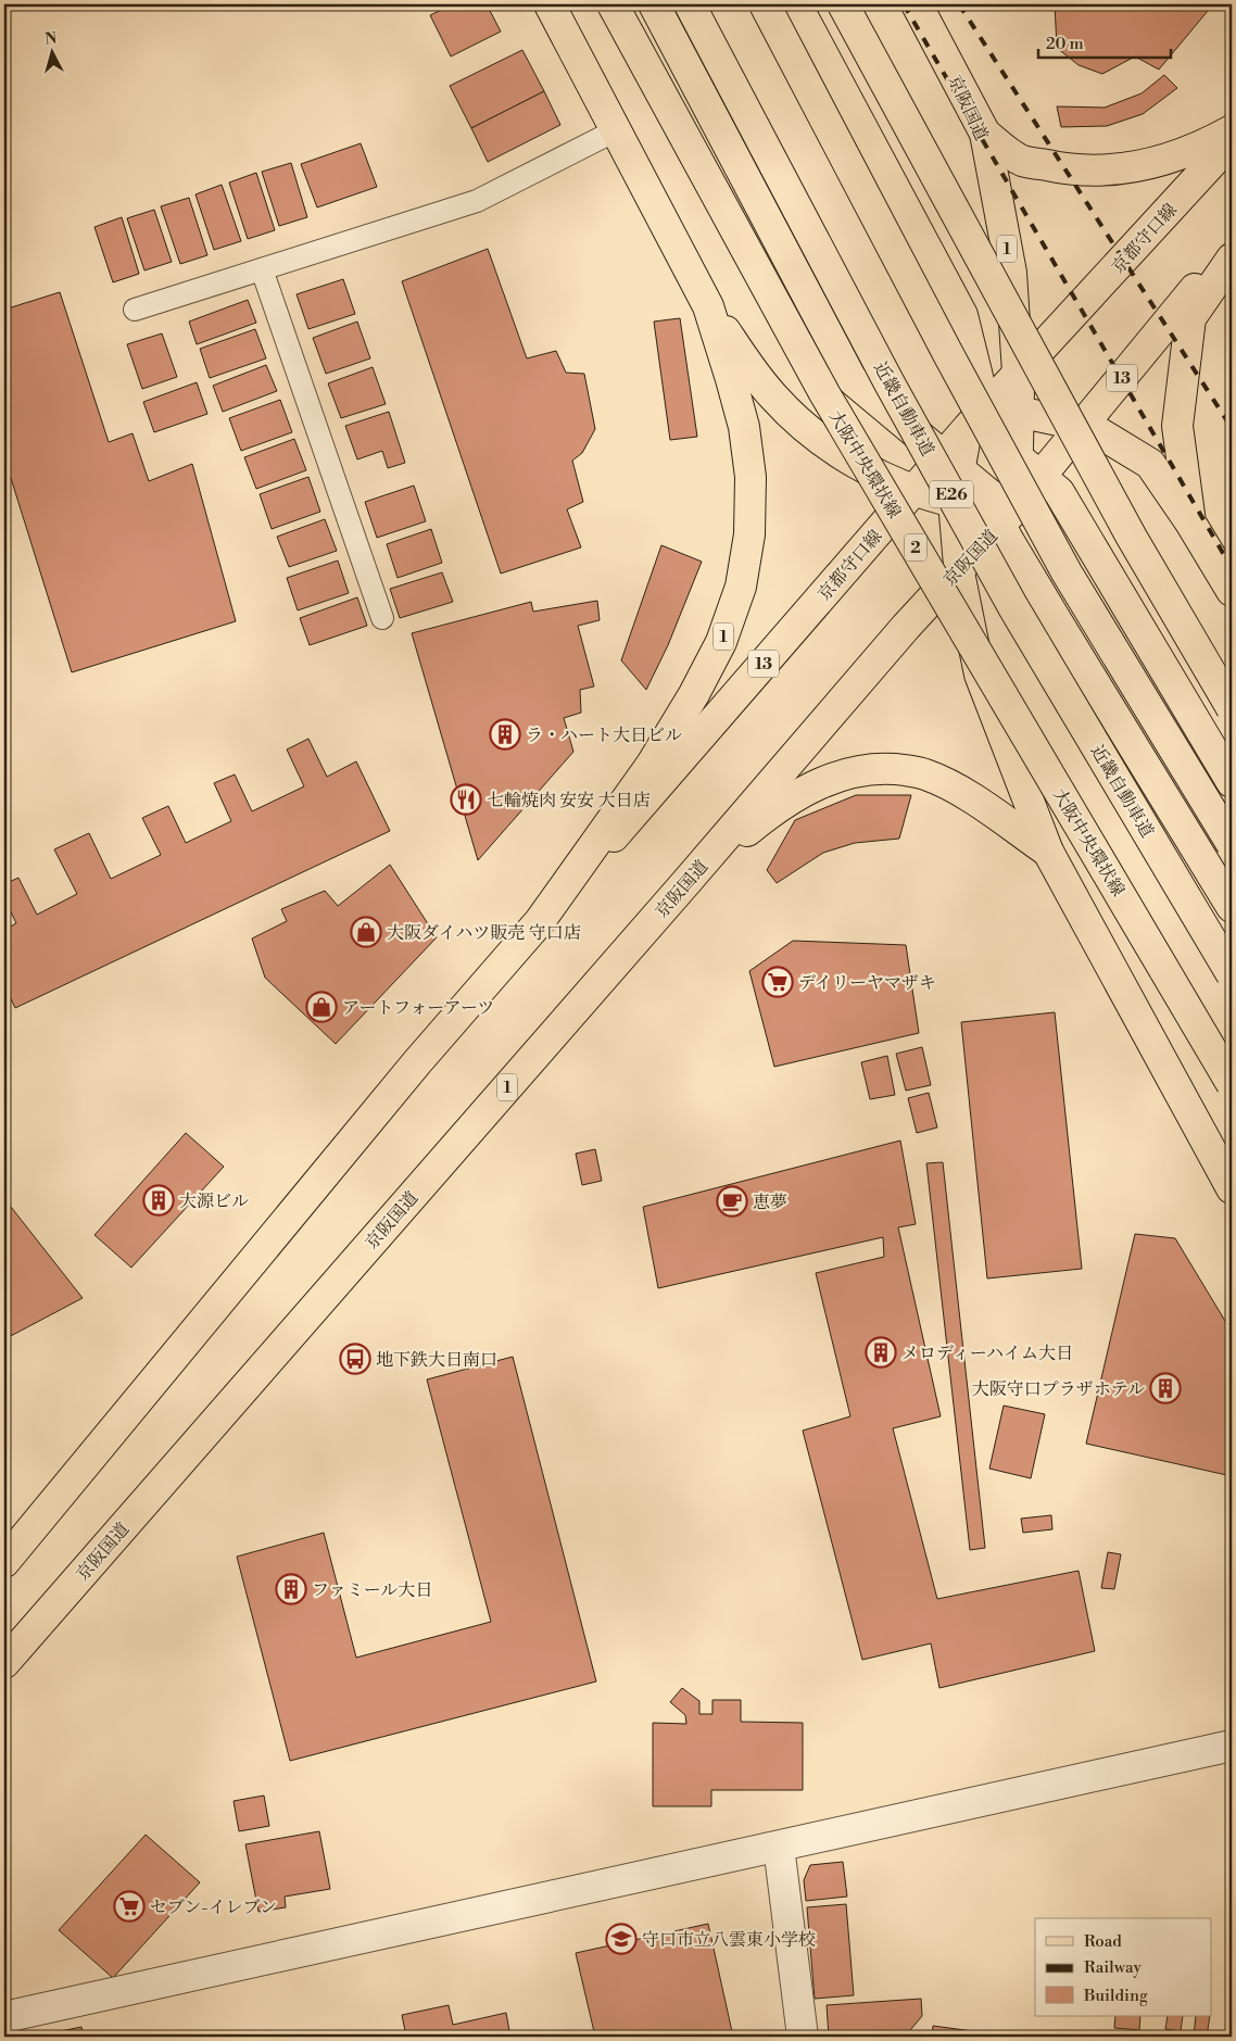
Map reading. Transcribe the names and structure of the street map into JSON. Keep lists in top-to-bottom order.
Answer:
{
  "streets": {
    "main road": [
      "京阪国道",
      "京都守口線",
      "1",
      "13",
      "近畿自動車道",
      "大阪中央環状線",
      "E26",
      "2"
    ]
  },
  "crossings": [
    ["京阪国道", "京都守口線"],
    ["京阪国道", "13"],
    ["京都守口線", "1"]
  ],
  "places": {
    "building": [
      "ラ・ハート大日ビル",
      "大源ビル",
      "メロディーハイム大日",
      "大阪守口プラザホテル",
      "ファミール大日"
    ],
    "restaurant": ["七輪焼肉 安安 大日店"],
    "shop": ["大阪ダイハツ販売 守口店", "アートフォーアーツ"],
    "supermarket": ["デイリーヤマザキ", "セブン-イレブン"],
    "cafe": ["恵夢"],
    "bus stop": ["地下鉄大日南口"],
    "school or university": ["守口市立八雲東小学校"]
  },
  "legend": ["Road", "Railway", "Building"],
  "scale_bar": "20 m",
  "north": "top"
}
